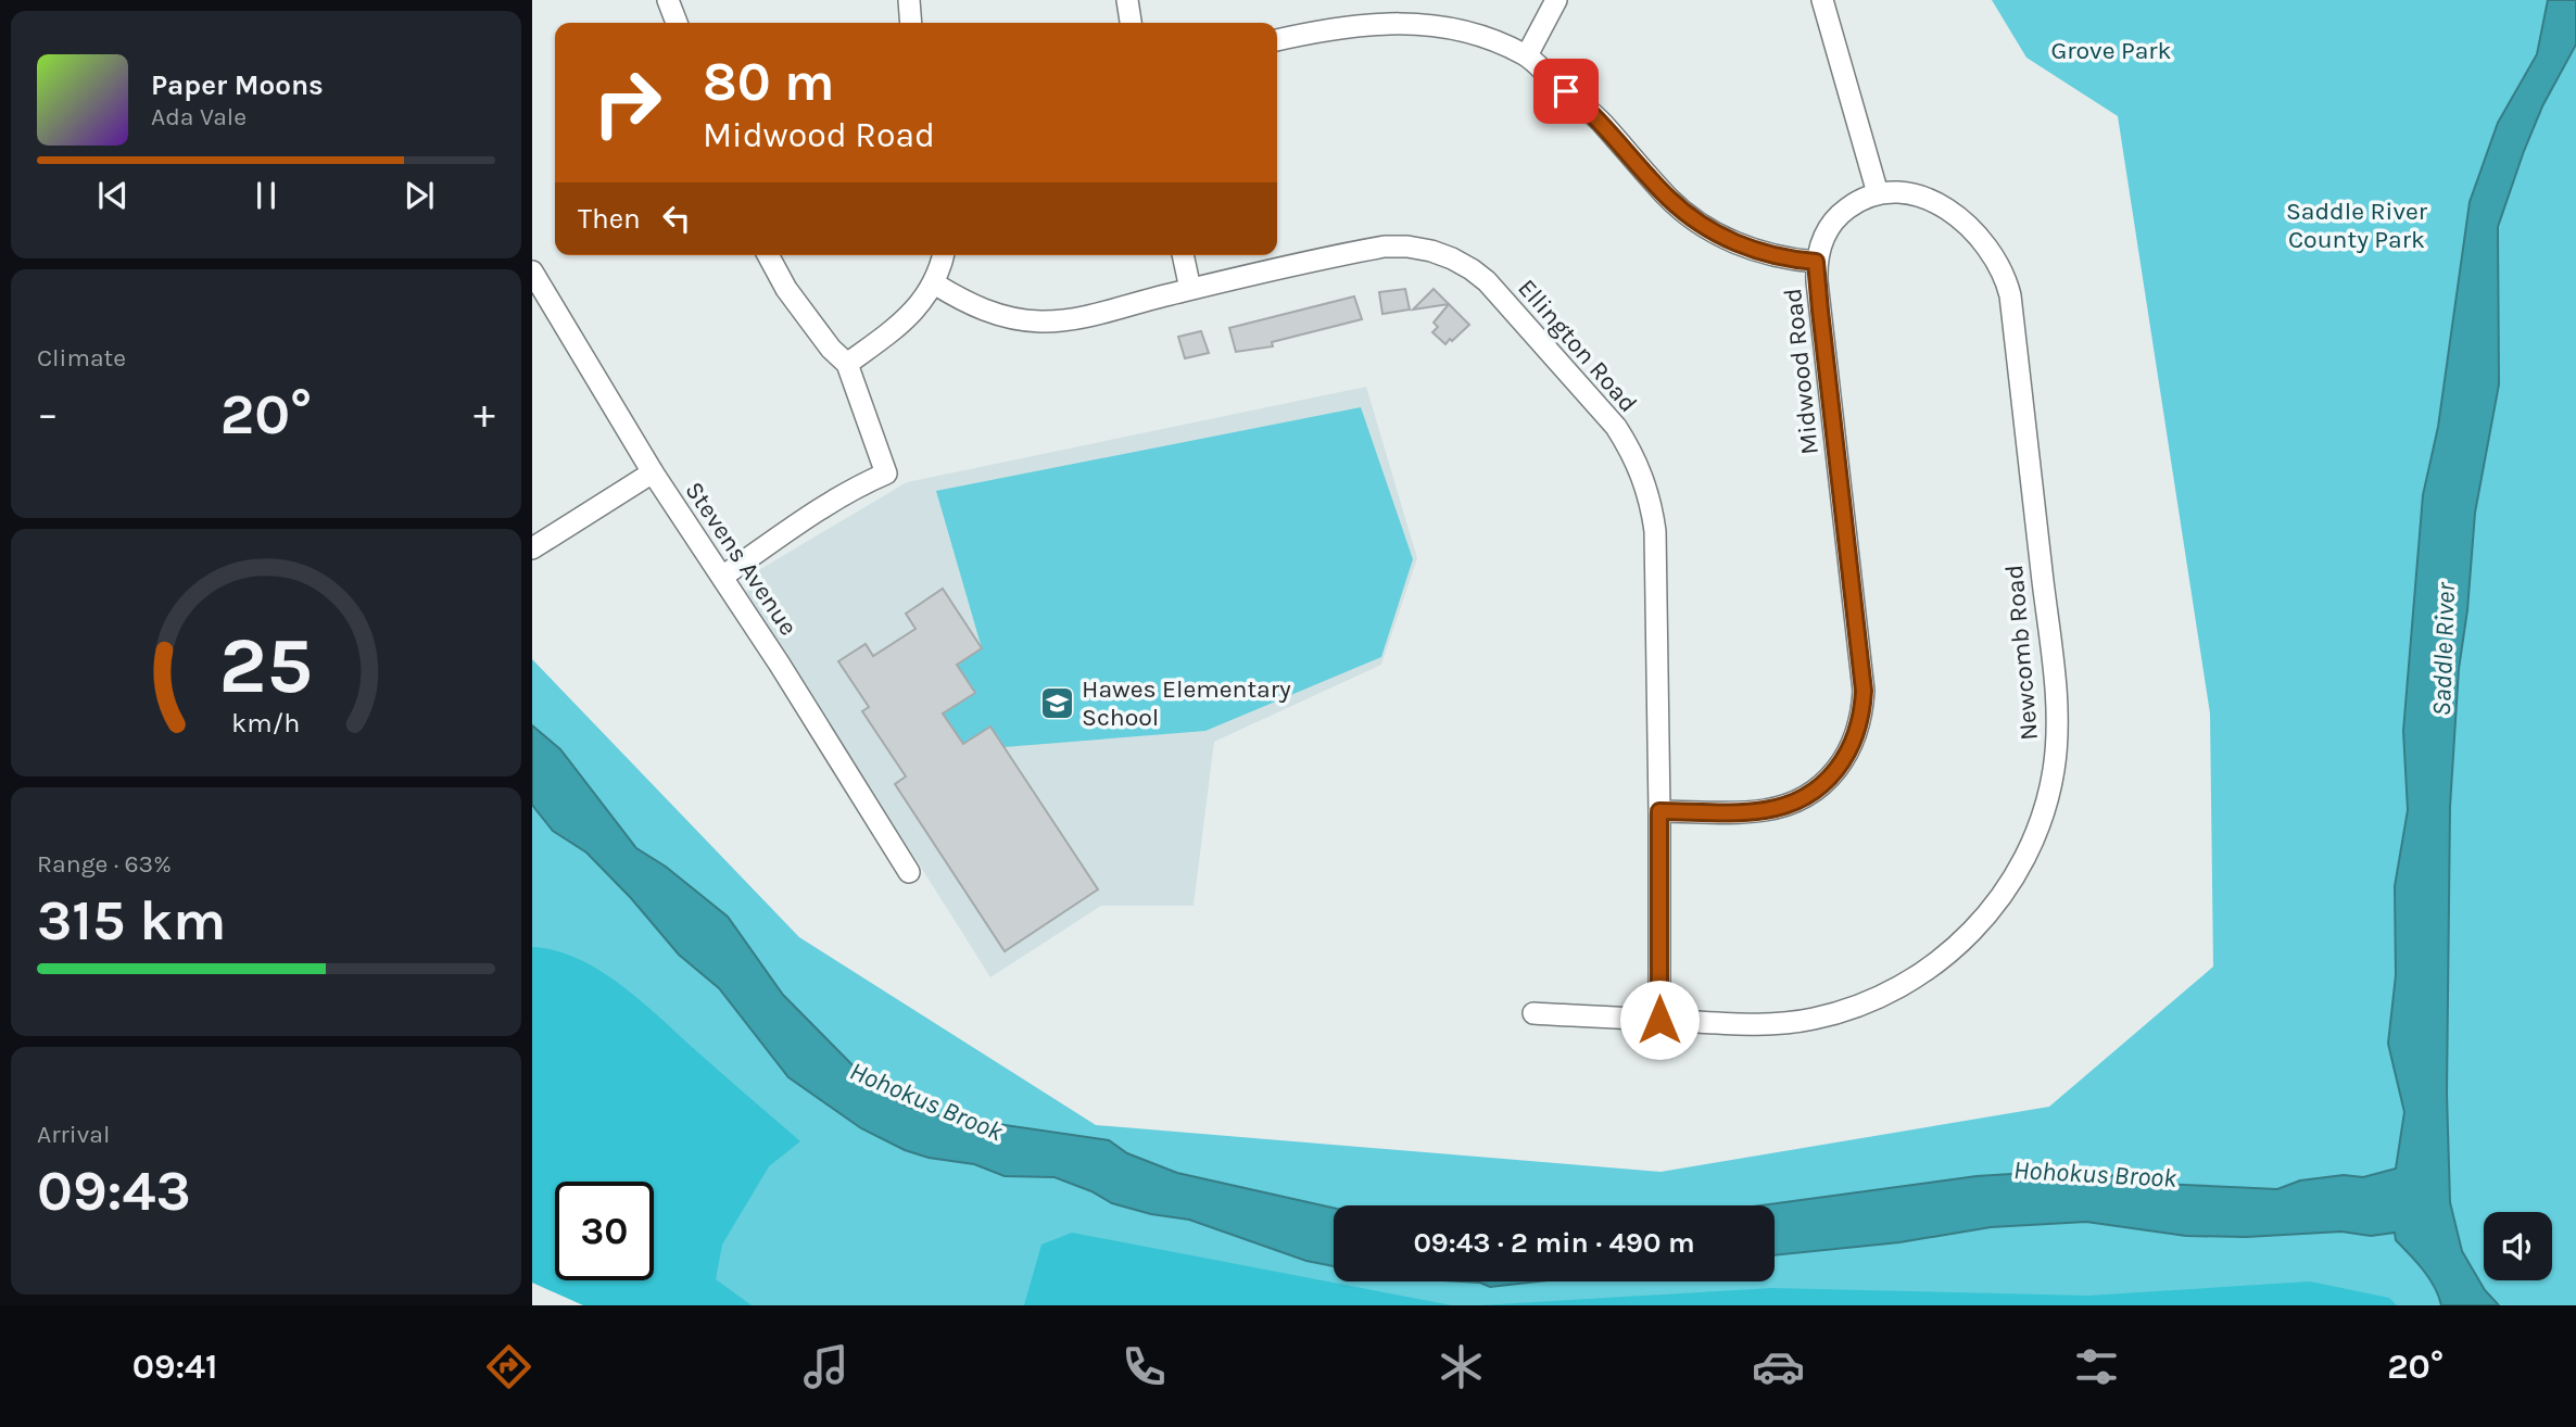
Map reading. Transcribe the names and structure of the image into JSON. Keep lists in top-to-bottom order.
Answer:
{
  "streets": {
    "street": [
      "Ellington Road",
      "Midwood Road",
      "Stevens Avenue",
      "Newcomb Road"
    ]
  },
  "crossings": [
    ["Ellington Road", "Midwood Road"],
    ["Ellington Road", "Newcomb Road"],
    ["Midwood Road", "Newcomb Road"]
  ],
  "water": ["Saddle River", "Hohokus Brook"],
  "parks": ["Grove Park", "Saddle River County Park"],
  "places": {
    "school or university": ["Hawes Elementary School"]
  },
  "page": {
    "turn": ["80 m", "Midwood Road"],
    "song": ["Paper Moons", "Ada Vale"],
    "then": "Then",
    "tile": [
      "Climate",
      ["Range · 63%", "315 km"],
      ["Arrival", "09:43"]
    ],
    "heat": ["−", "20°", "+"],
    "limit": "30",
    "trip": "09:43 · 2 min · 490 m",
    "tabs": ["09:41", "20°"],
    "gauge": ["25", "km/h"]
  }
}
